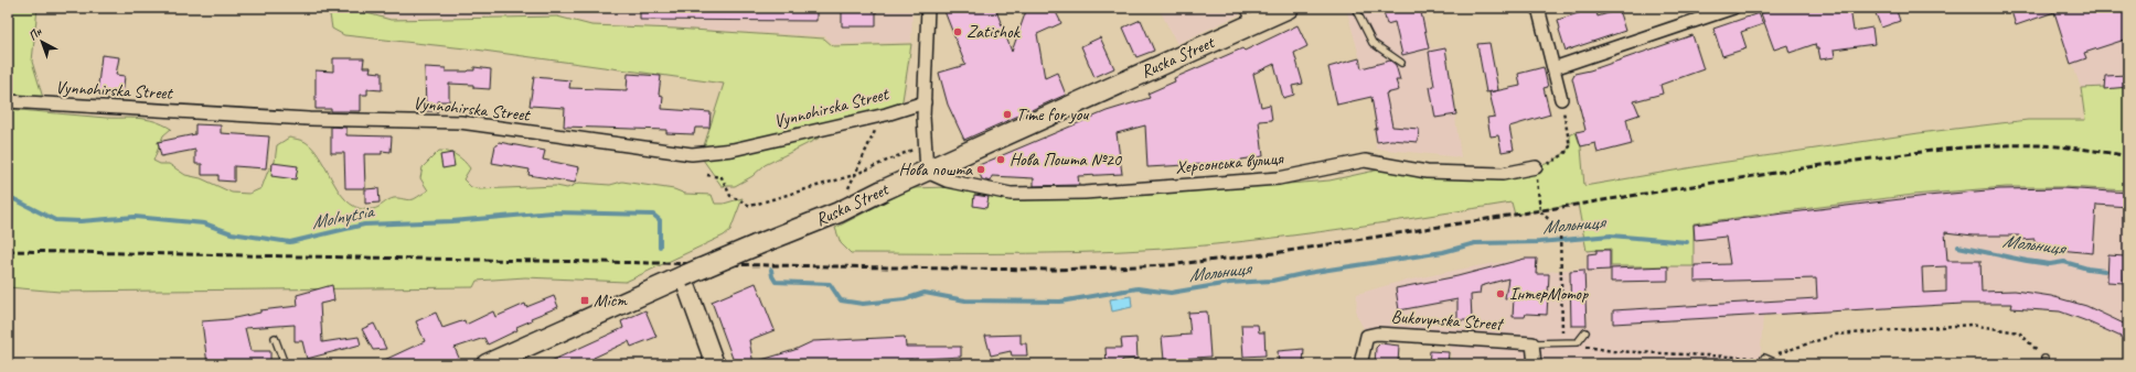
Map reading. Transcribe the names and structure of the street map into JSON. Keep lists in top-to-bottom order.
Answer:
{
  "streets": {
    "main road": ["Ruska Street"],
    "street": ["Vynnohirska Street", "Херсонська вулиця", "Bukovynska Street"]
  },
  "crossings": [
    ["Ruska Street", "Херсонська вулиця"]
  ],
  "water": ["Molnytsia", "Мольниця"],
  "places": {
    "other": [
      "Zatishok",
      "Time for you",
      "Нова Пошта №20",
      "Нова пошта",
      "ІнтерМотор"
    ],
    "transit": ["Міст"]
  },
  "north": "top left"
}
